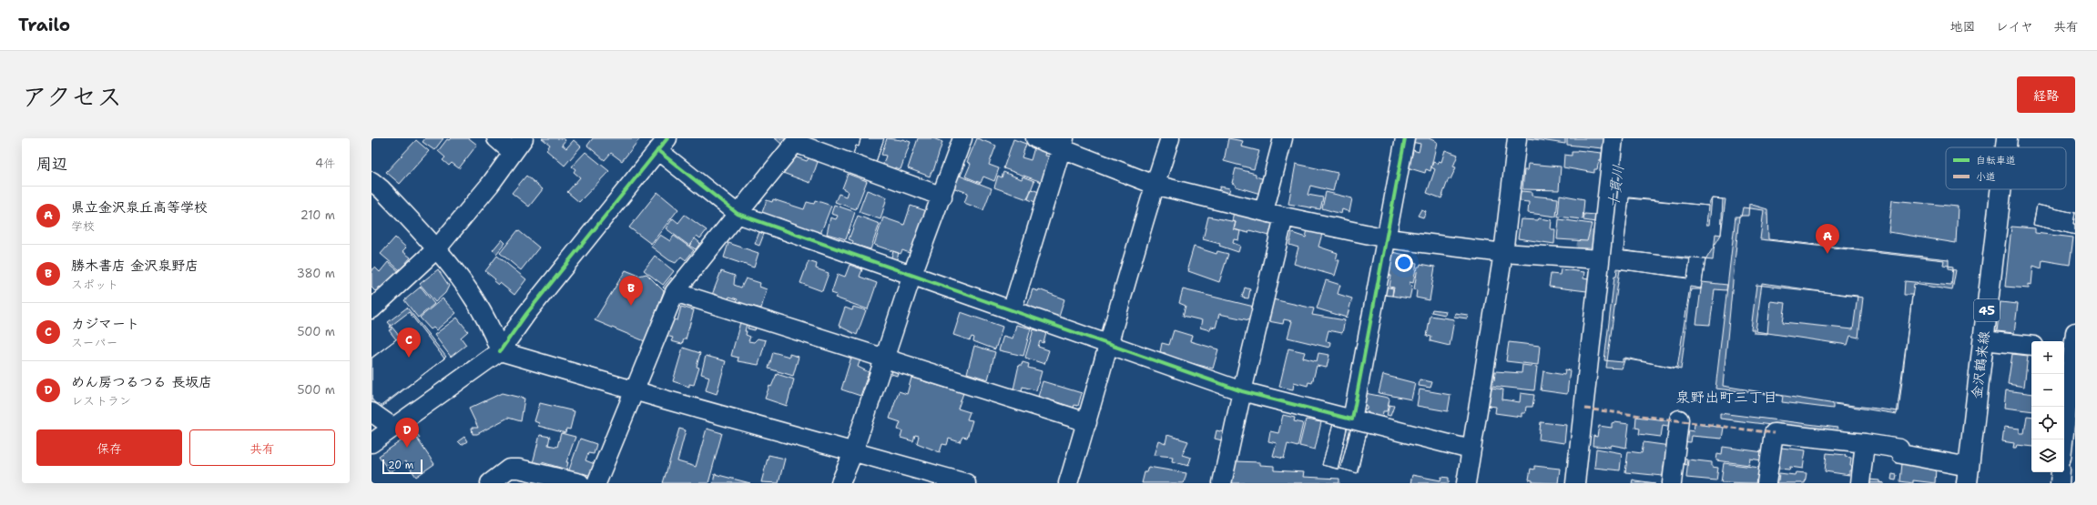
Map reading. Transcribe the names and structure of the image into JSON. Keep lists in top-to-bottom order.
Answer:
{
  "streets": {
    "main road": ["45", "金沢鶴来線"]
  },
  "districts": ["泉野出町三丁目"],
  "water": ["十貫川"],
  "legend": ["自転車道", "小道"],
  "scale_bar": "20 m",
  "page": {
    "header": "Trailo",
    "nav": ["地図", "レイヤ", "共有"],
    "title": "アクセス",
    "buttons": [
      "経路",
      ["保存", "共有"]
    ],
    "heading": ["周辺", "4件"],
    "list": [
      {
        "mark": "A",
        "name": "県立金沢泉丘高等学校",
        "note": "学校",
        "value": "210 m"
      },
      {
        "mark": "B",
        "name": "勝木書店 金沢泉野店",
        "note": "スポット",
        "value": "380 m"
      },
      {
        "mark": "C",
        "name": "カジマート",
        "note": "スーパー",
        "value": "500 m"
      },
      {
        "mark": "D",
        "name": "めん房つるつる 長坂店",
        "note": "レストラン",
        "value": "500 m"
      }
    ],
    "pins": [
      "A",
      "B",
      "C",
      "D"
    ],
    "map_buttons": ["+", "−"],
    "scale": "20 m"
  }
}
